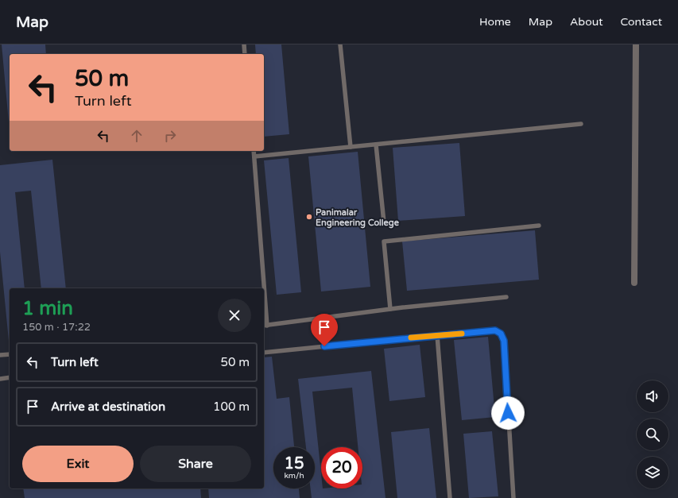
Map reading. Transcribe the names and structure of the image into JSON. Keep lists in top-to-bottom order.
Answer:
{
  "places": ["Panimalar Engineering College"],
  "page": {
    "header": "Map",
    "nav": [
      "Home",
      "Map",
      "About",
      "Contact"
    ],
    "turn": ["50 m", "Turn left"],
    "heading": ["1 min", "150 m · 17:22"],
    "list": [
      {
        "name": "Turn left",
        "value": "50 m"
      },
      {
        "name": "Arrive at destination",
        "value": "100 m"
      }
    ],
    "buttons": ["Exit", "Share"],
    "speed": "15 km/h",
    "limit": "20"
  }
}
